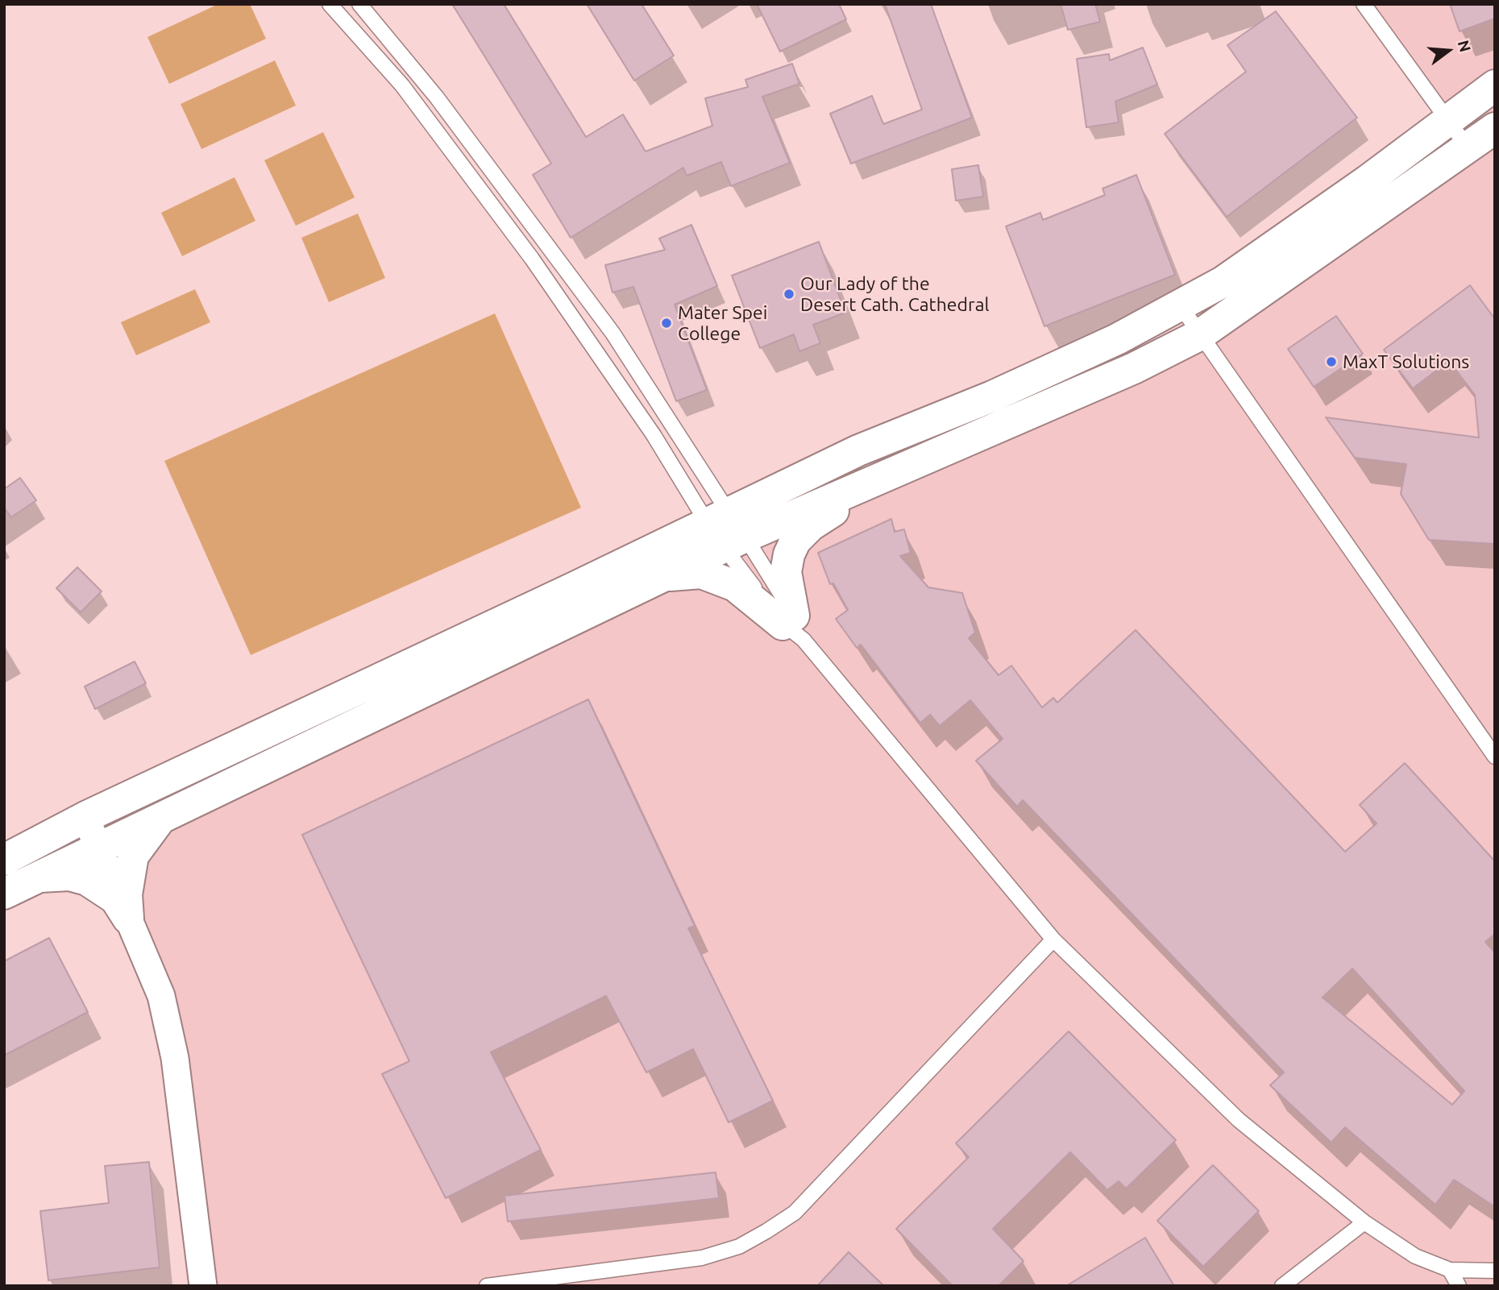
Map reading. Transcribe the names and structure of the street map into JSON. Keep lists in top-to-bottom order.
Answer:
{
  "places": ["Our Lady of the Desert Cath. Cathedral", "Mater Spei College", "MaxT Solutions"],
  "north": "right"
}
